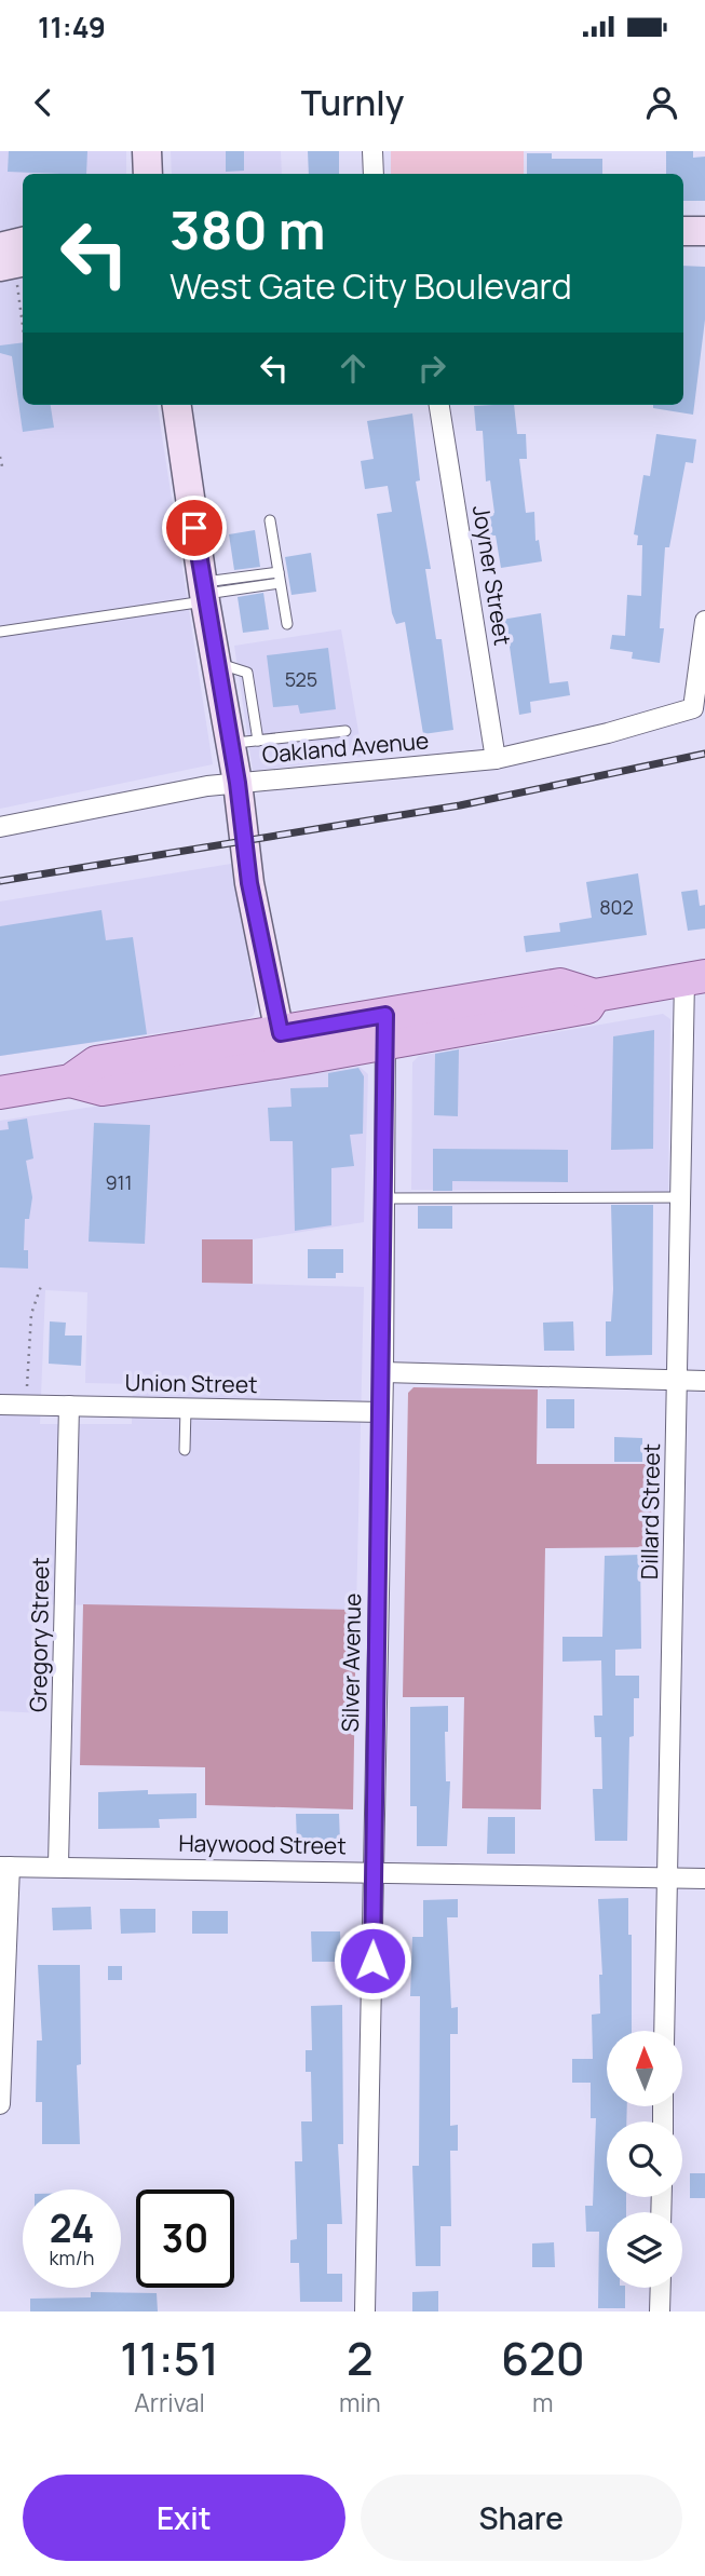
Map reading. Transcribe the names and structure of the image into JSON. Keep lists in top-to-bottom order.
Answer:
{
  "streets": {
    "street": [
      "Joyner Street",
      "Oakland Avenue",
      "Union Street",
      "Dillard Street",
      "Gregory Street",
      "Silver Avenue",
      "Haywood Street"
    ]
  },
  "crossings": [
    ["Joyner Street", "Oakland Avenue"],
    ["Union Street", "Gregory Street"],
    ["Union Street", "Silver Avenue"],
    ["Dillard Street", "Haywood Street"],
    ["Gregory Street", "Haywood Street"],
    ["Silver Avenue", "Haywood Street"]
  ],
  "house_numbers": ["525", "802", "911"],
  "north": "top",
  "page": {
    "status": "11:49",
    "header": "Turnly",
    "turn": ["380 m", "West Gate City Boulevard"],
    "speed": "24 km/h",
    "limit": "30",
    "eta": [
      "11:51",
      "Arrival",
      "2",
      "min",
      "620",
      "m"
    ],
    "buttons": ["Exit", "Share"]
  }
}
